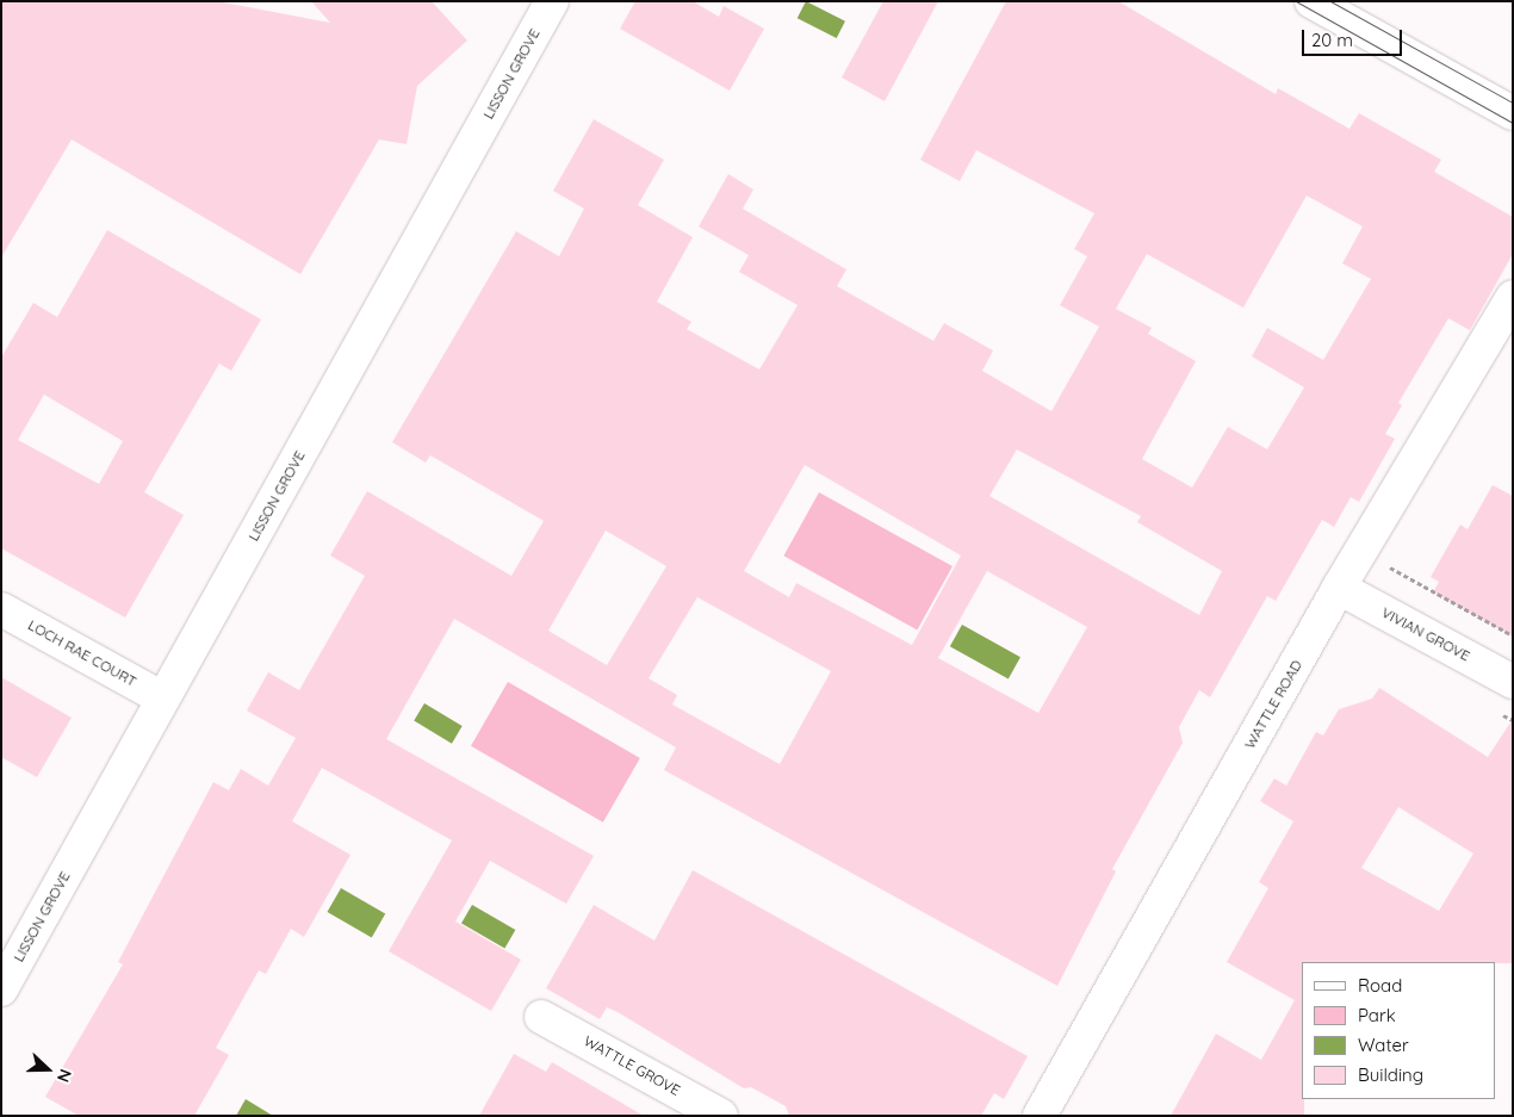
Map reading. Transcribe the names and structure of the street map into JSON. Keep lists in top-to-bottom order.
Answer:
{
  "streets": {
    "street": [
      "LISSON GROVE",
      "VIVIAN GROVE",
      "LOCH RAE COURT",
      "WATTLE ROAD",
      "WATTLE GROVE"
    ]
  },
  "crossings": [
    ["LISSON GROVE", "LOCH RAE COURT"],
    ["VIVIAN GROVE", "WATTLE ROAD"]
  ],
  "legend": [
    "Road",
    "Park",
    "Water",
    "Building"
  ],
  "scale_bar": "20 m",
  "north": "right"
}
